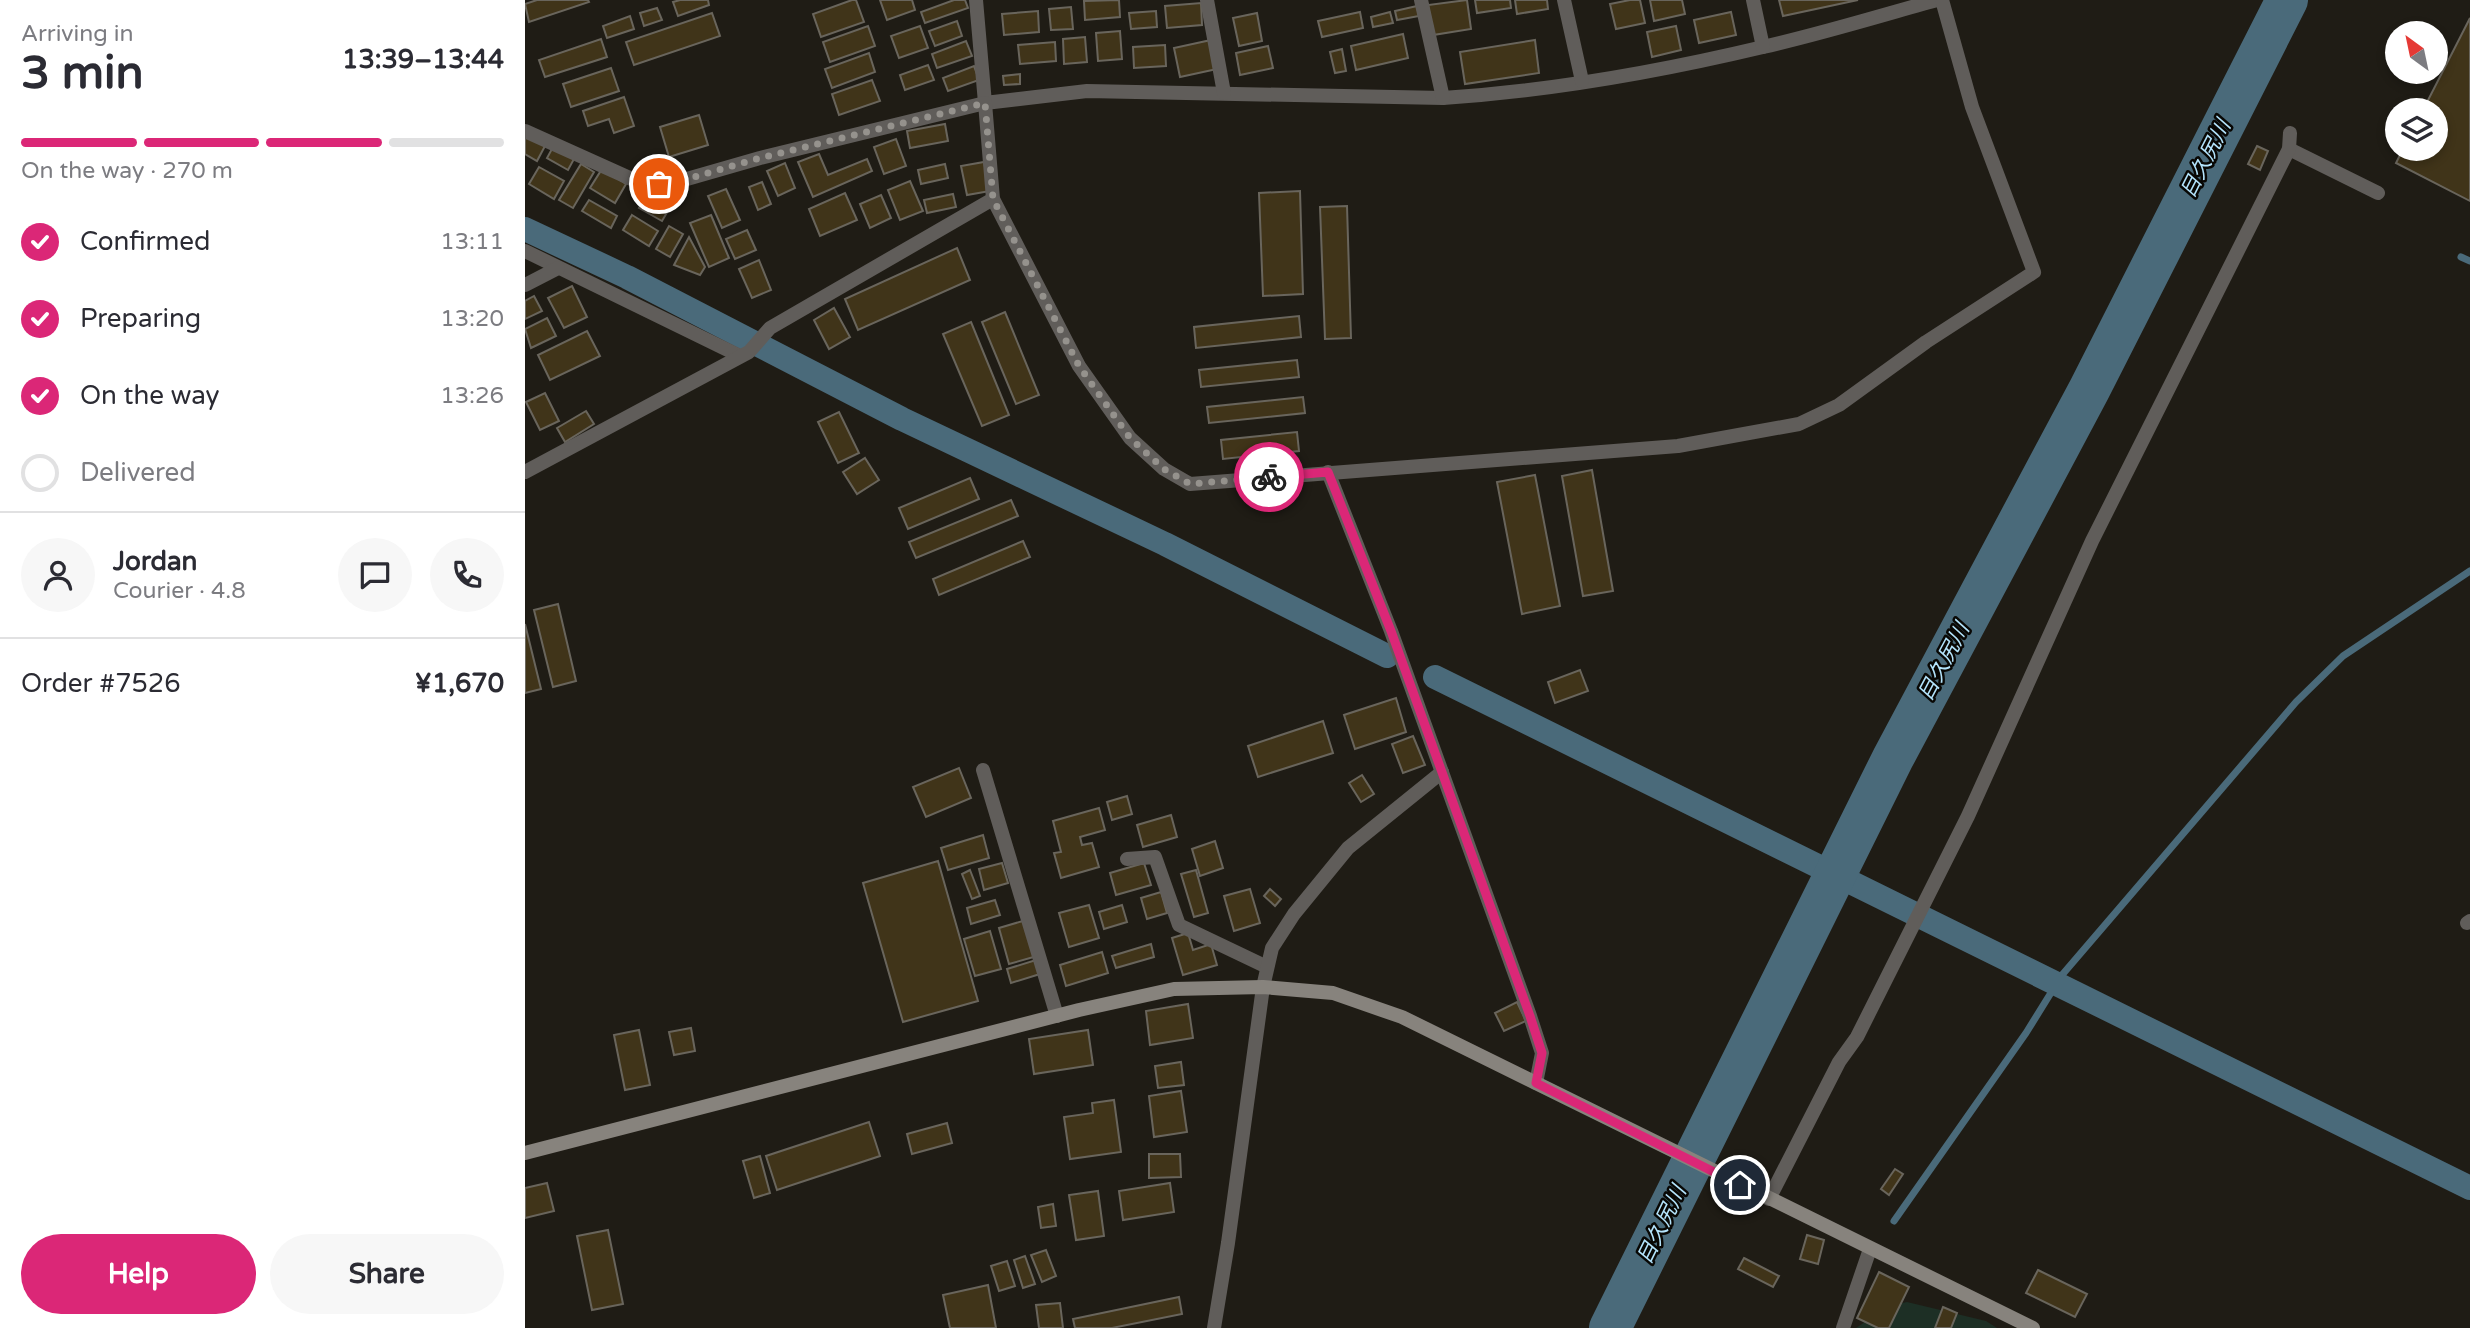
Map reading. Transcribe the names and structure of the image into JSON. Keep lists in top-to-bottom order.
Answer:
{
  "water": ["目久尻川"],
  "north": "top left",
  "page": {
    "heading": ["3 min", "Arriving in", "13:39–13:44"],
    "panel": [
      "Jordan",
      "Courier · 4.8",
      "Order #7526",
      "¥1,670"
    ],
    "bar": "On the way · 270 m",
    "list": [
      ["Confirmed", "13:11"],
      ["Preparing", "13:20"],
      ["On the way", "13:26"],
      "Delivered"
    ],
    "buttons": ["Help", "Share"]
  }
}
